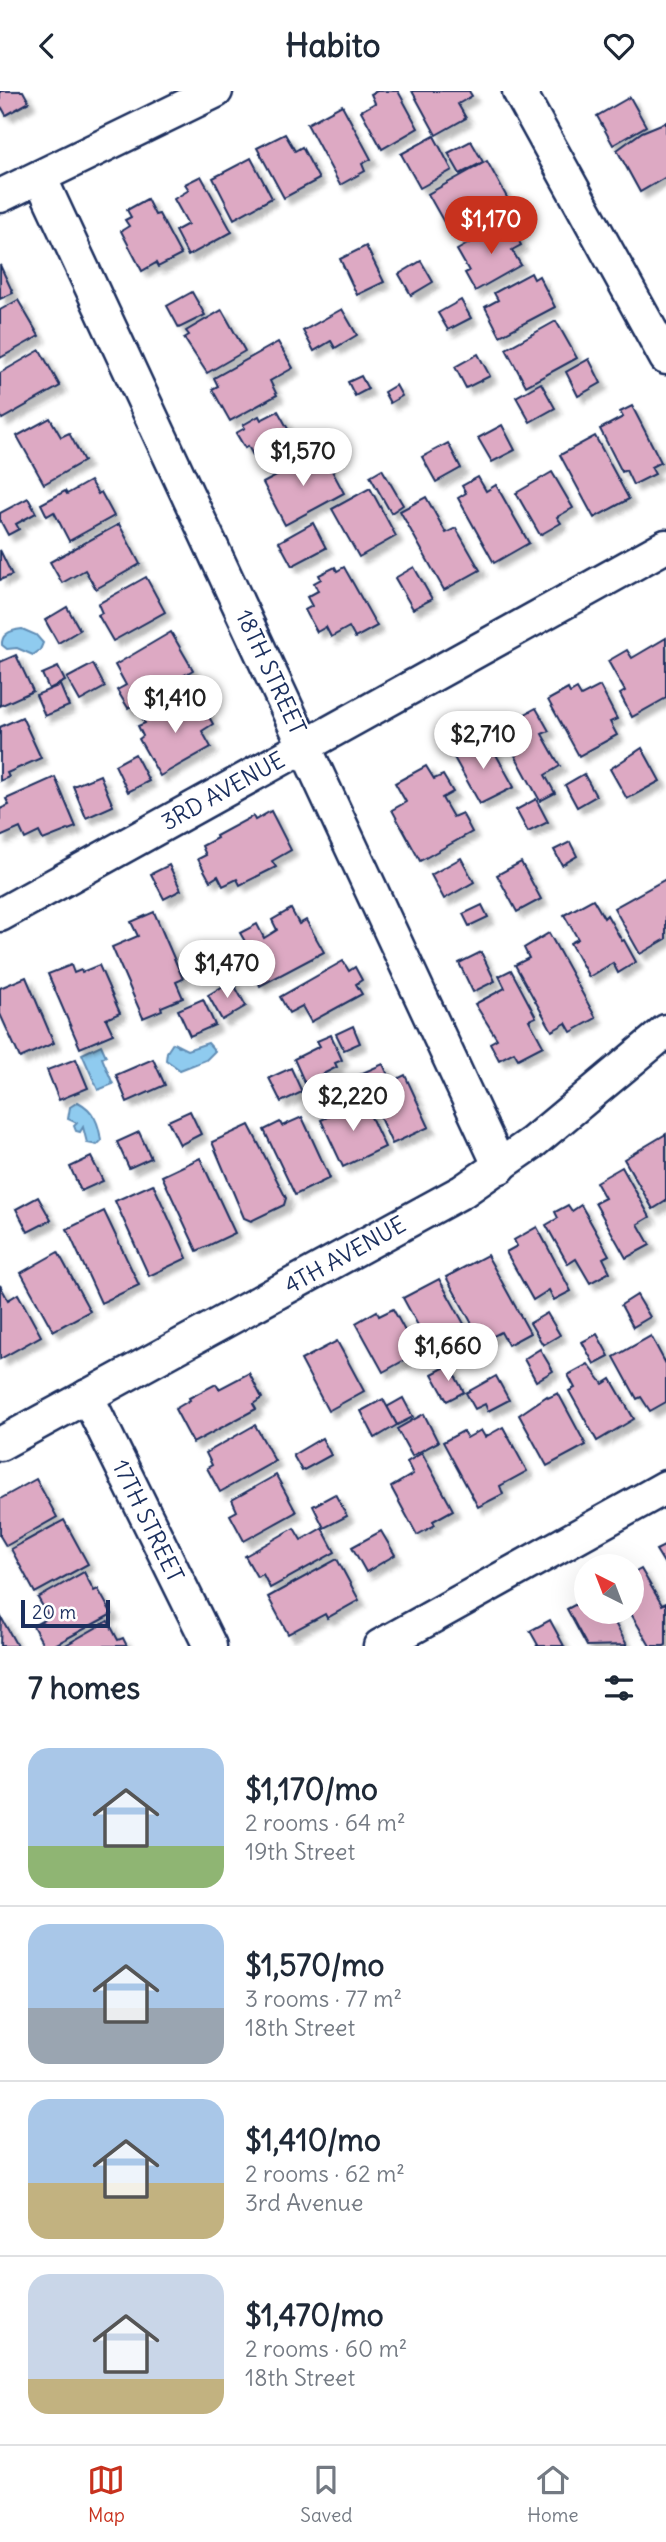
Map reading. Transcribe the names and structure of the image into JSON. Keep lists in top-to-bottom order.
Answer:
{
  "streets": {
    "street": [
      "18TH STREET",
      "3RD AVENUE",
      "4TH AVENUE",
      "17TH STREET"
    ]
  },
  "crossings": [
    ["18TH STREET", "3RD AVENUE"],
    ["18TH STREET", "4TH AVENUE"],
    ["4TH AVENUE", "17TH STREET"]
  ],
  "scale_bar": "20 m",
  "north": "top left",
  "page": {
    "header": "Habito",
    "price": [
      "$1,170",
      "$1,570",
      "$1,410",
      "$2,710",
      "$1,470",
      "$2,220",
      "$1,660"
    ],
    "scale": "20 m",
    "heading": "7 homes",
    "list": [
      {
        "name": "$1,170/mo",
        "note": "2 rooms · 64 m² · 19th Street"
      },
      {
        "name": "$1,570/mo",
        "note": "3 rooms · 77 m² · 18th Street"
      },
      {
        "name": "$1,410/mo",
        "note": "2 rooms · 62 m² · 3rd Avenue"
      },
      {
        "name": "$1,470/mo",
        "note": "2 rooms · 60 m² · 18th Street"
      }
    ],
    "tabs": ["Map", "Saved", "Home"]
  }
}
